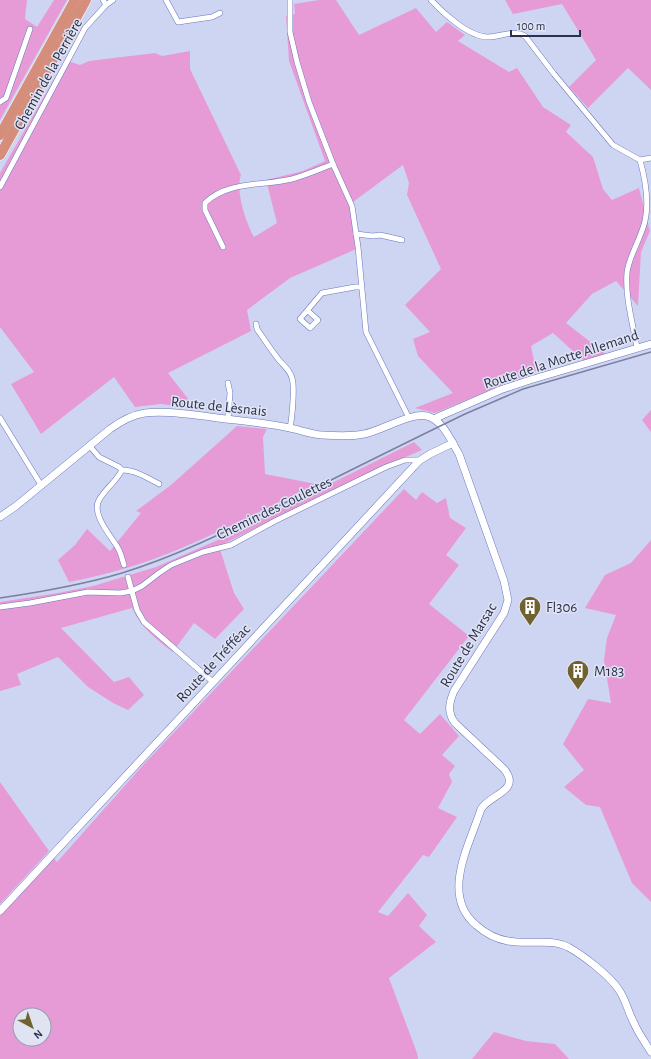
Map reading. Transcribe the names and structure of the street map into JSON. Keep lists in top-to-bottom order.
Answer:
{
  "streets": {
    "street": [
      "Chemin de la Perrière",
      "Route de la Motte Allemand",
      "Route de Lèsnais",
      "Chemin des Coulettes",
      "Route de Marsac",
      "Route de Tréfféac"
    ]
  },
  "crossings": [
    ["Route de la Motte Allemand", "Route de Lèsnais"],
    ["Chemin des Coulettes", "Route de Tréfféac"],
    ["Route de Marsac", "Route de Tréfféac"]
  ],
  "places": {
    "building": ["Fl306", "M183"]
  },
  "scale_bar": "100 m",
  "north": "bottom right"
}
